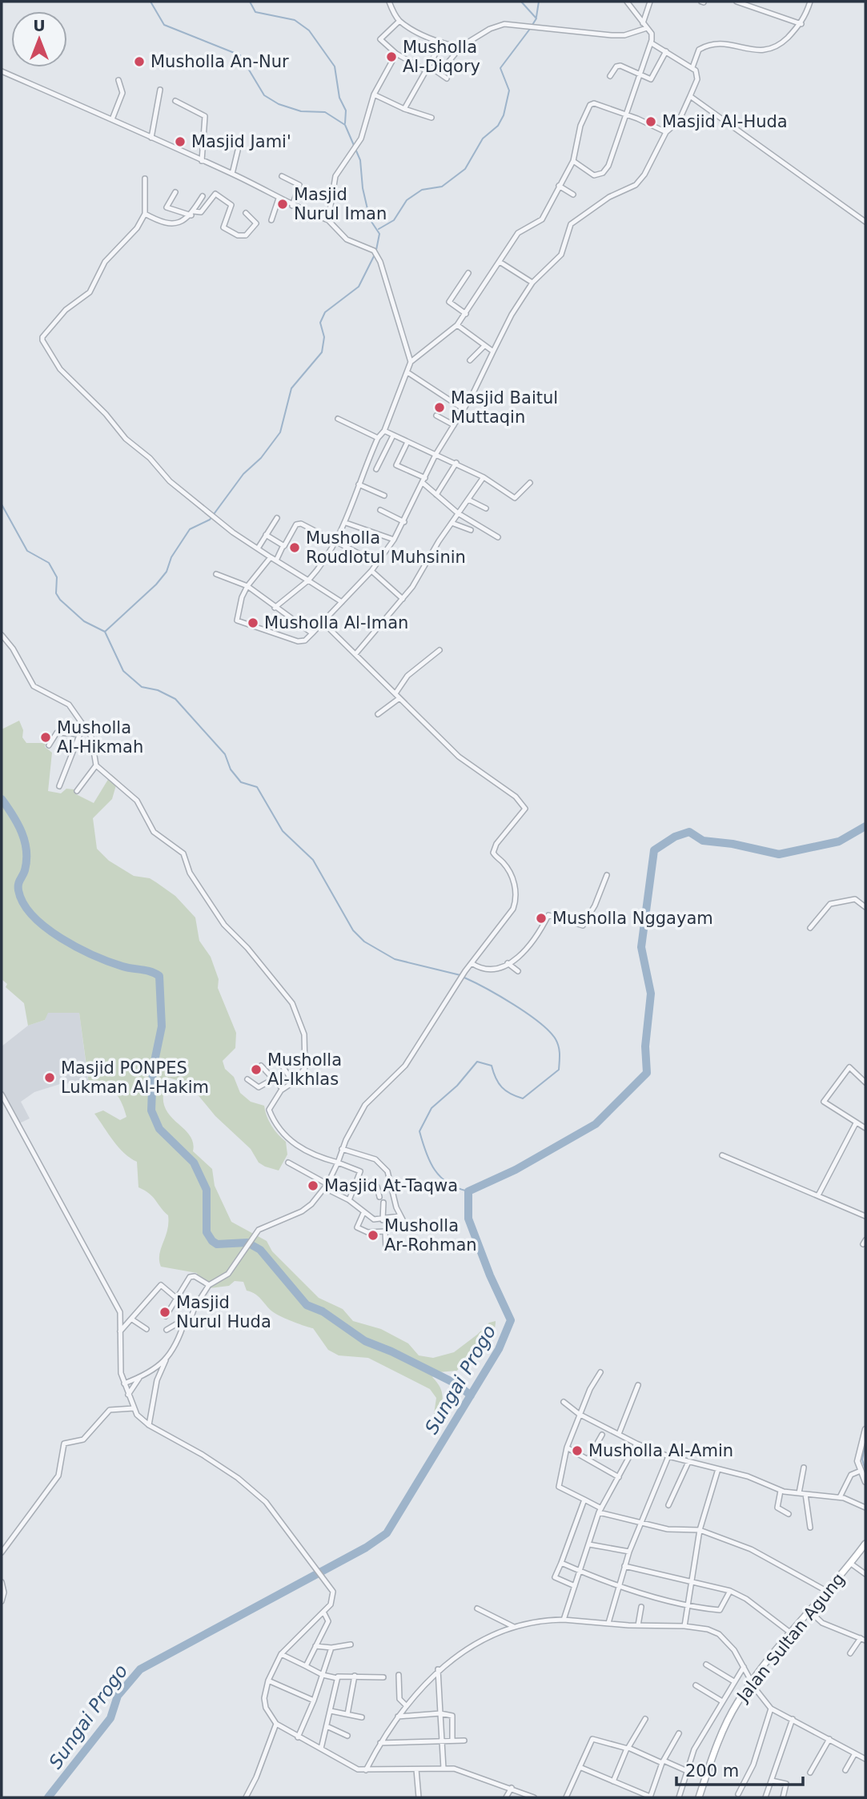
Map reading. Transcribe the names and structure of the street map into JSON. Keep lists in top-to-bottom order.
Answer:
{
  "streets": {
    "main road": ["Jalan Sultan Agung"]
  },
  "water": ["Sungai Progo"],
  "places": [
    "Musholla Al-Diqory",
    "Musholla An-Nur",
    "Masjid Al-Huda",
    "Masjid Jami'",
    "Masjid Nurul Iman",
    "Masjid Baitul Muttaqin",
    "Musholla Roudlotul Muhsinin",
    "Musholla Al-Iman",
    "Musholla Al-Hikmah",
    "Musholla Nggayam",
    "Musholla Al-Ikhlas",
    "Masjid PONPES Lukman Al-Hakim",
    "Masjid At-Taqwa",
    "Musholla Ar-Rohman",
    "Masjid Nurul Huda",
    "Musholla Al-Amin"
  ],
  "scale_bar": "200 m",
  "north": "top"
}
